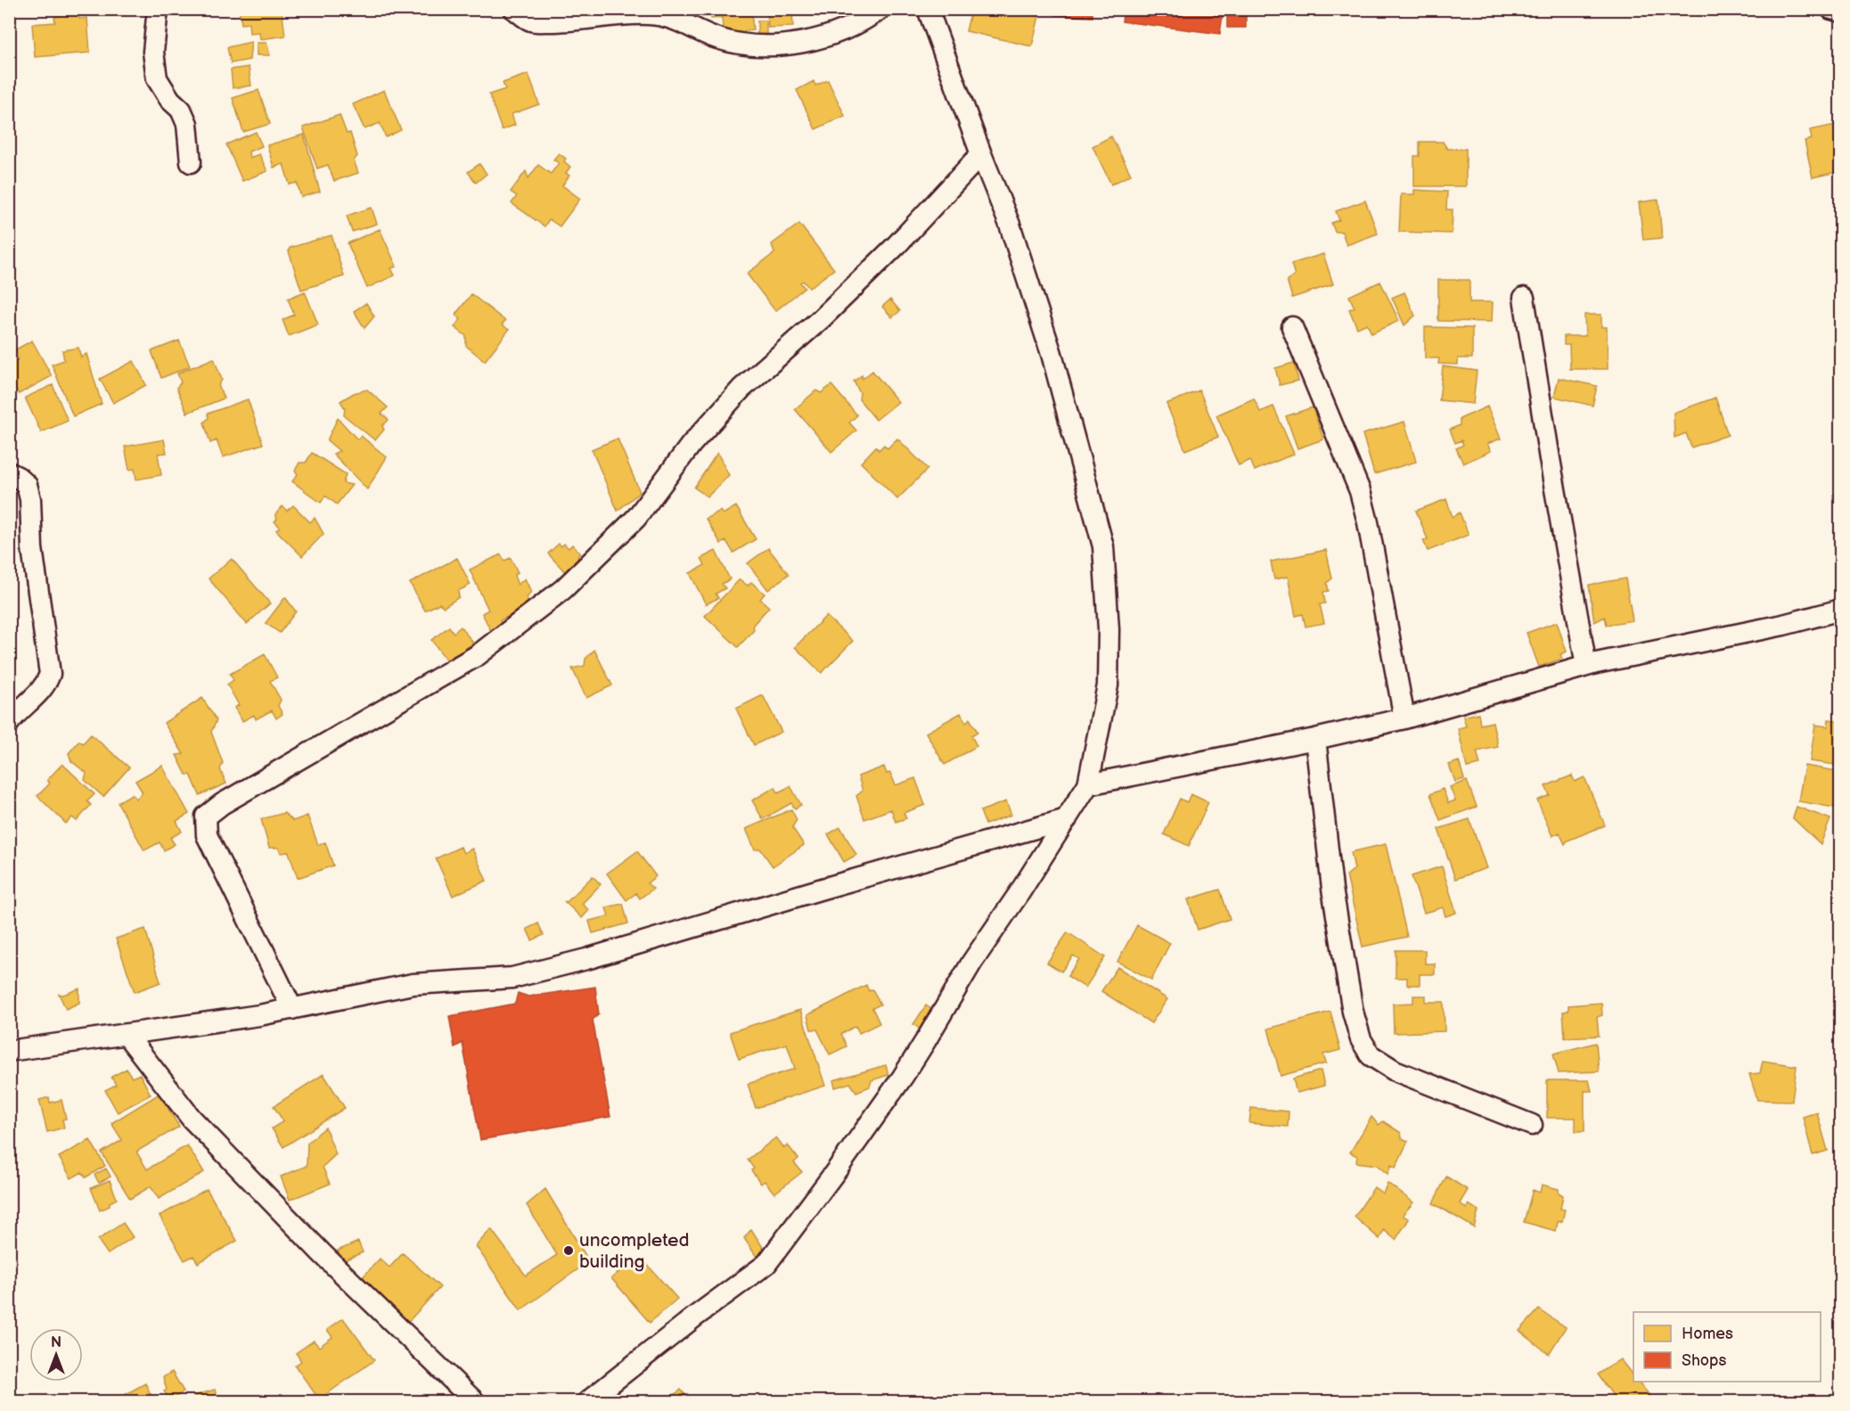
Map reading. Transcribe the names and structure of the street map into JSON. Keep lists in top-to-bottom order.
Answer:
{
  "places": ["uncompleted building"],
  "legend": ["Homes", "Shops"],
  "north": "top"
}
